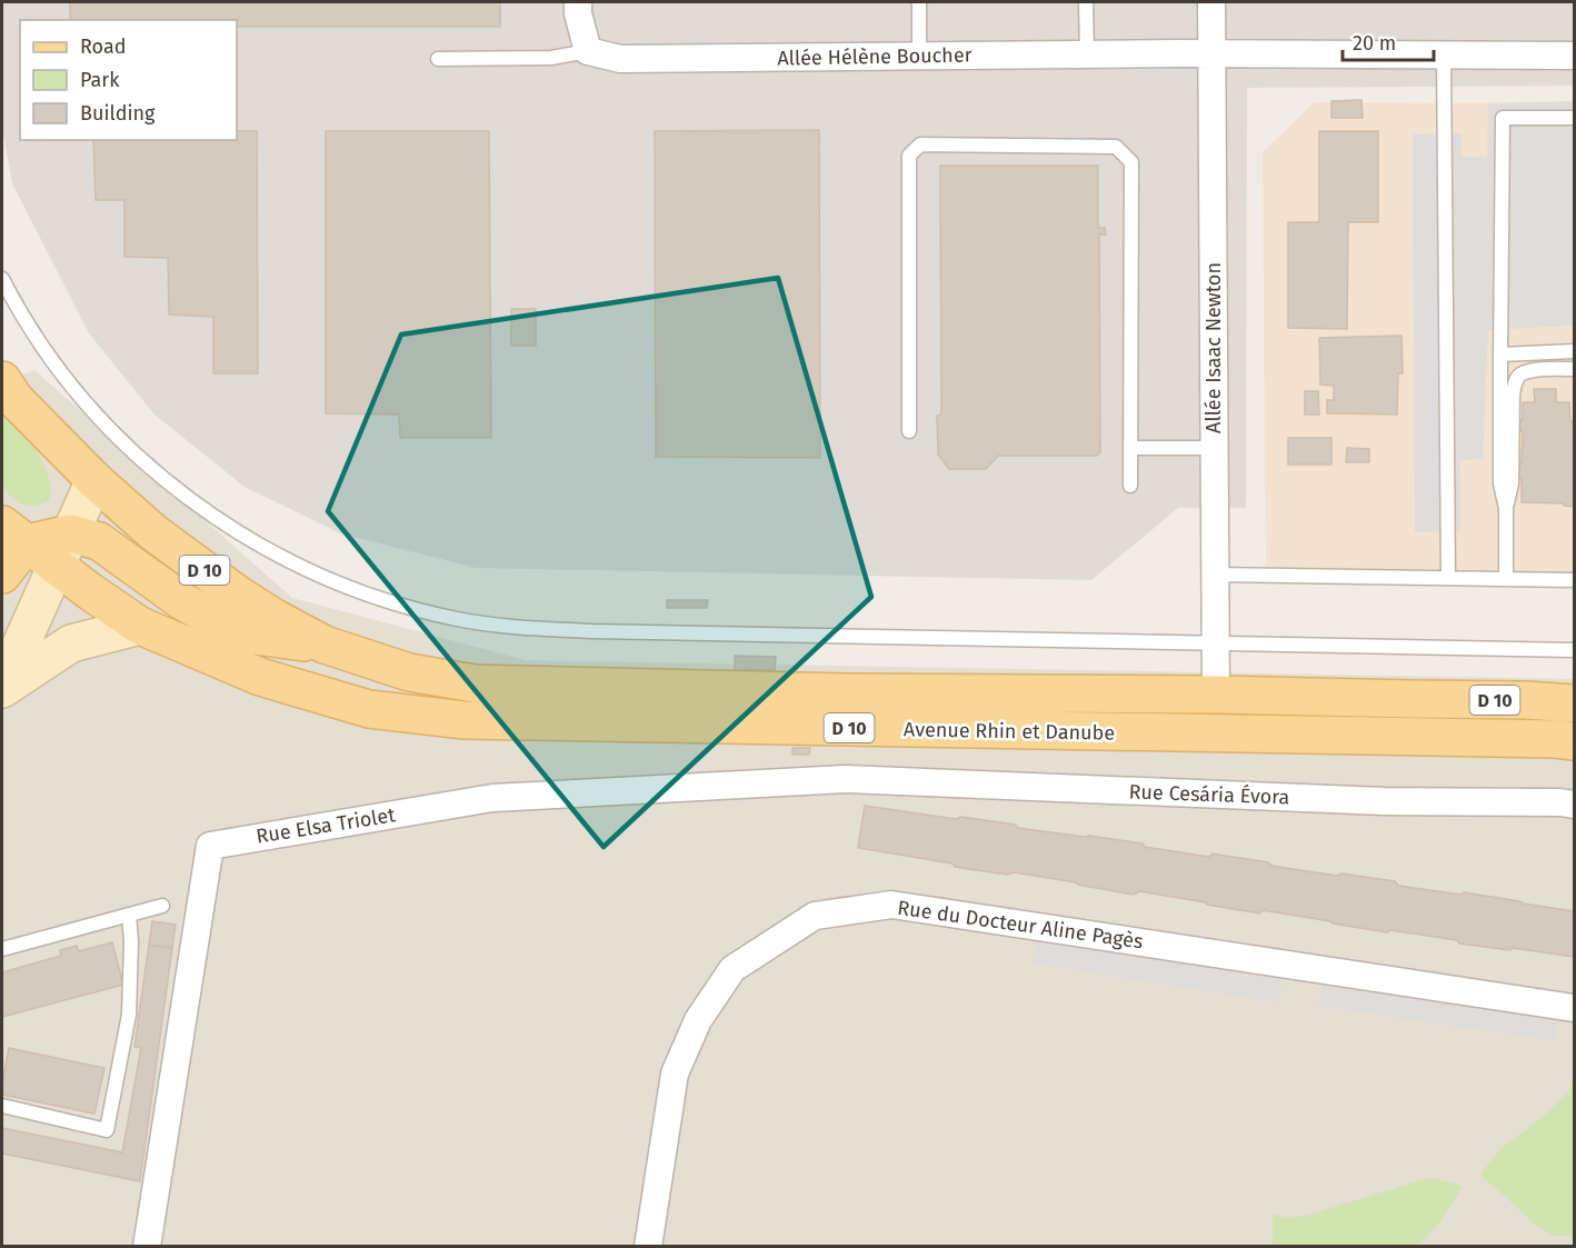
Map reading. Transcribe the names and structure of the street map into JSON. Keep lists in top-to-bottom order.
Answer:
{
  "streets": {
    "main road": ["D 10", "Avenue Rhin et Danube"],
    "street": [
      "Allée Hélène Boucher",
      "Allée Isaac Newton",
      "Rue Cesária Évora",
      "Rue Elsa Triolet",
      "Rue du Docteur Aline Pagès"
    ]
  },
  "crossings": [
    ["Allée Hélène Boucher", "Allée Isaac Newton"],
    ["Allée Isaac Newton", "Avenue Rhin et Danube"],
    ["D 10", "Avenue Rhin et Danube"],
    ["Rue Cesária Évora", "Rue Elsa Triolet"]
  ],
  "legend": ["Road", "Park", "Building"],
  "scale_bar": "20 m"
}
